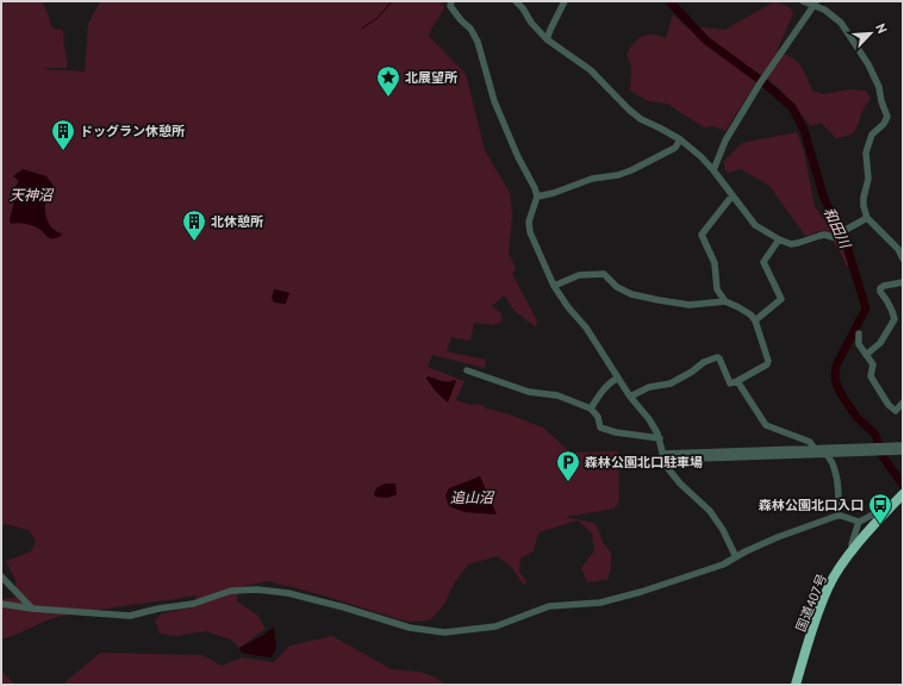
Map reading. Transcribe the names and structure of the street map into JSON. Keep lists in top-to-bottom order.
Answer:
{
  "streets": {
    "highway": ["国道407号"]
  },
  "water": ["天神沼", "和田川", "追山沼"],
  "places": {
    "place": ["北展望所"],
    "building": ["ドッグラン休憩所", "北休憩所"],
    "parking": ["森林公園北口駐車場"],
    "bus stop": ["森林公園北口入口"]
  },
  "north": "top right"
}
